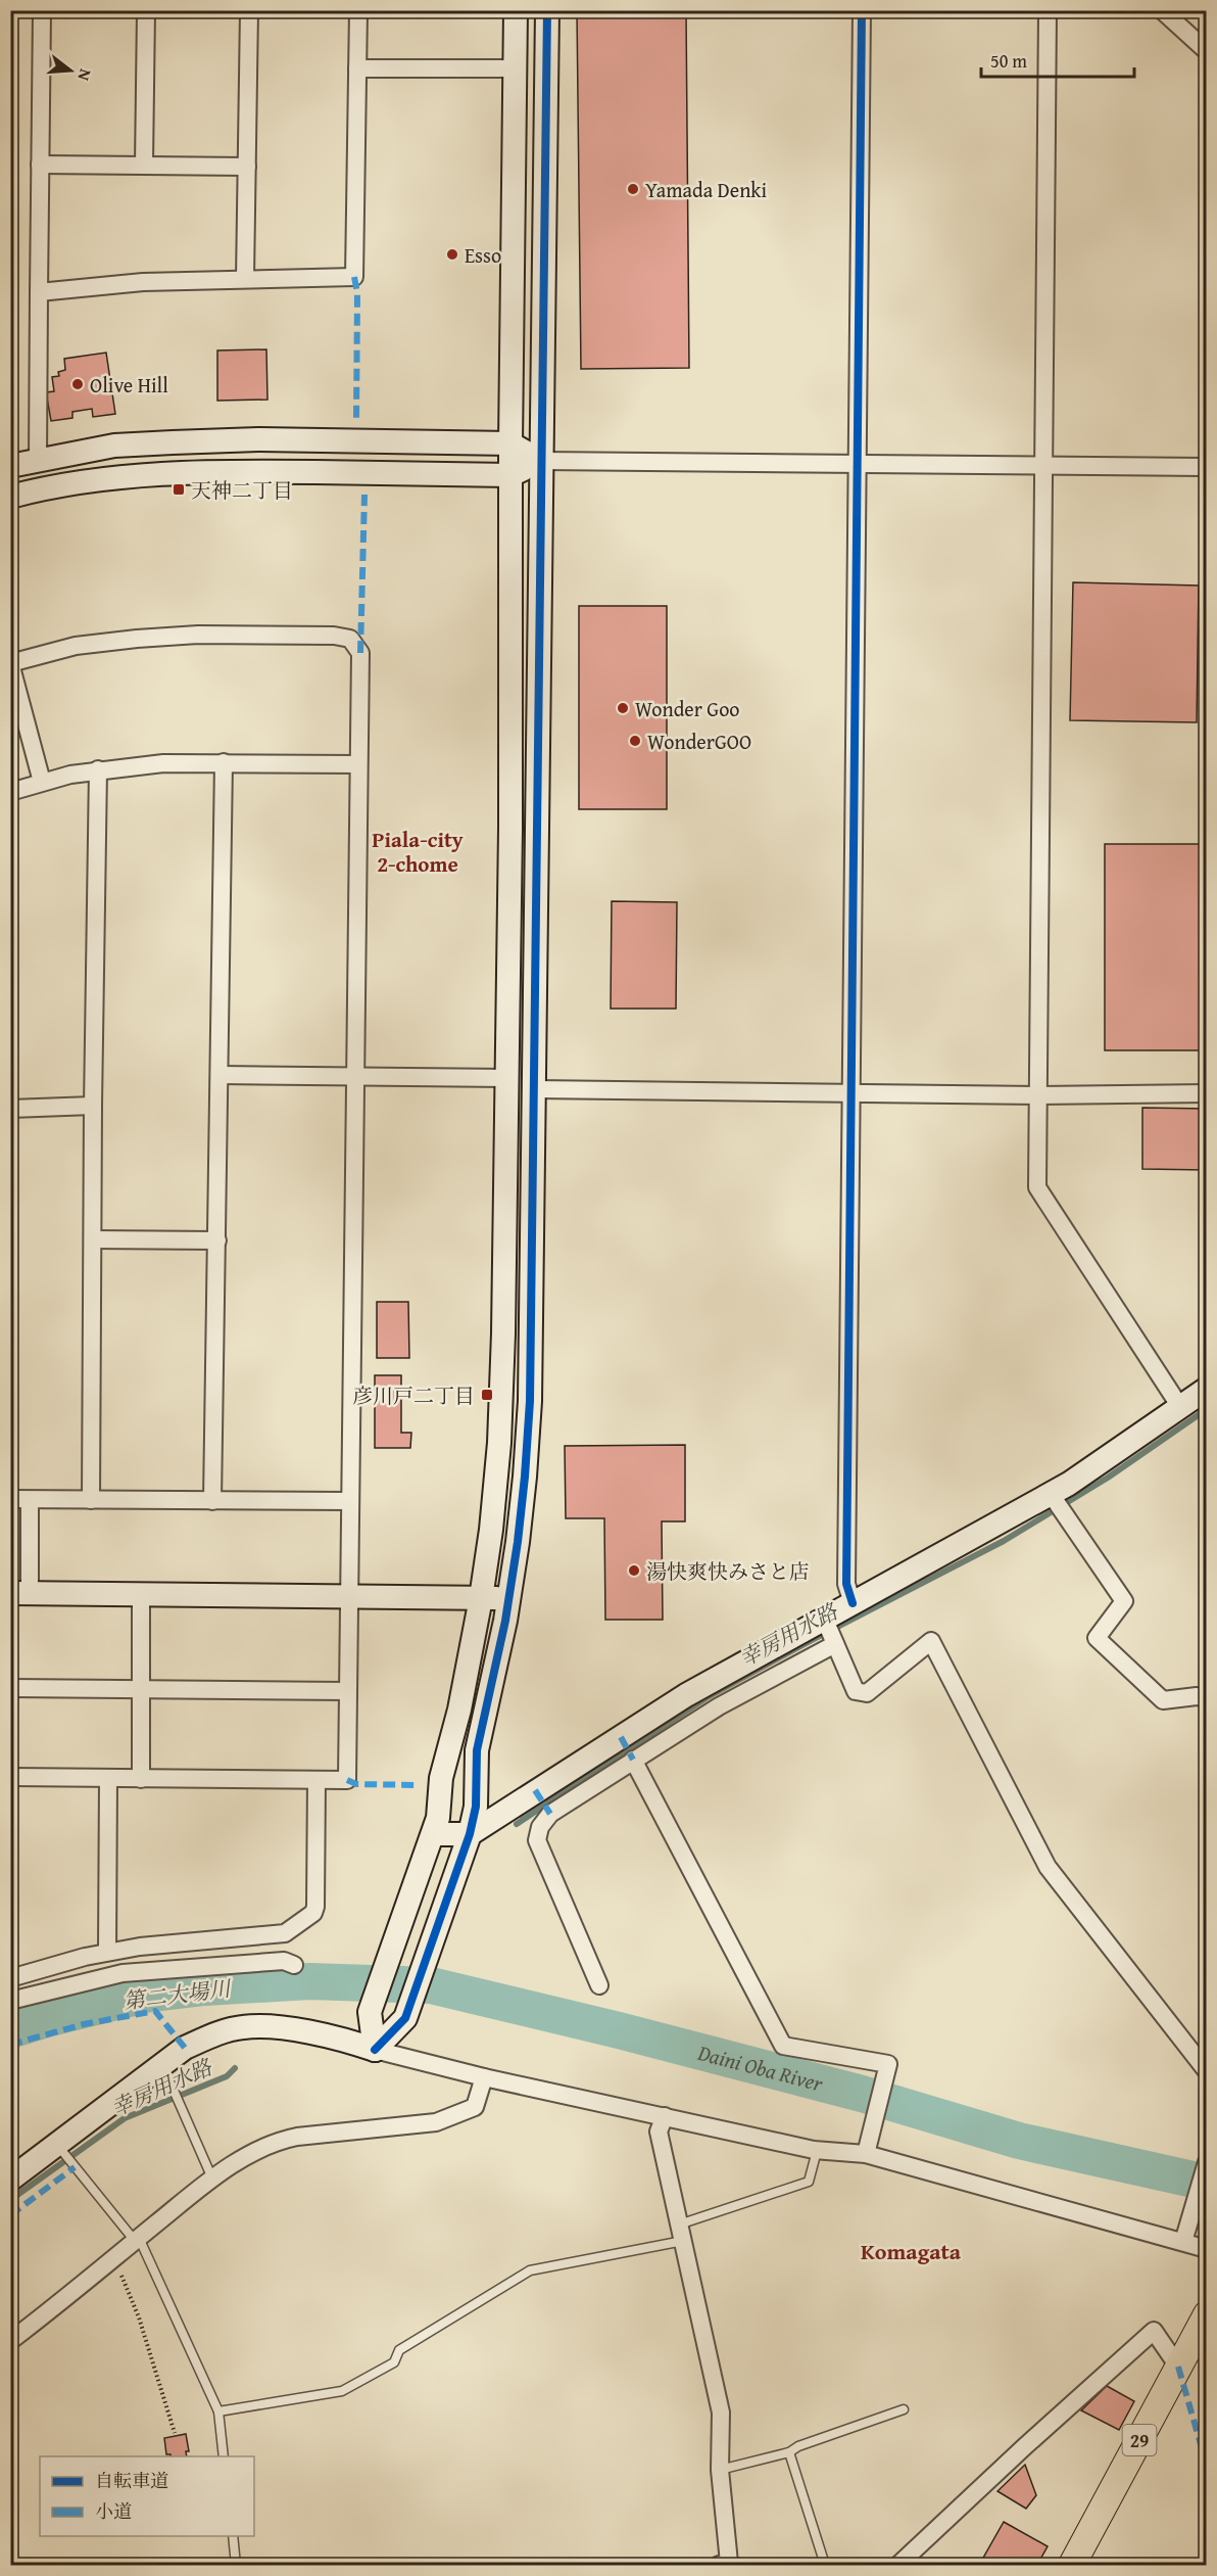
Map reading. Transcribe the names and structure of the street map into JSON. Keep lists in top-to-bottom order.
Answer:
{
  "streets": {
    "main road": ["29"]
  },
  "districts": ["Piala-city 2-chome", "Komagata"],
  "water": ["幸房用水路", "第二大場川", "Daini Oba River"],
  "places": {
    "other": [
      "Yamada Denki",
      "Esso",
      "Olive Hill",
      "Wonder Goo",
      "WonderGOO",
      "湯快爽快みさと店"
    ],
    "transit": ["天神二丁目", "彦川戸二丁目"]
  },
  "legend": ["自転車道", "小道"],
  "scale_bar": "50 m",
  "north": "right"
}
